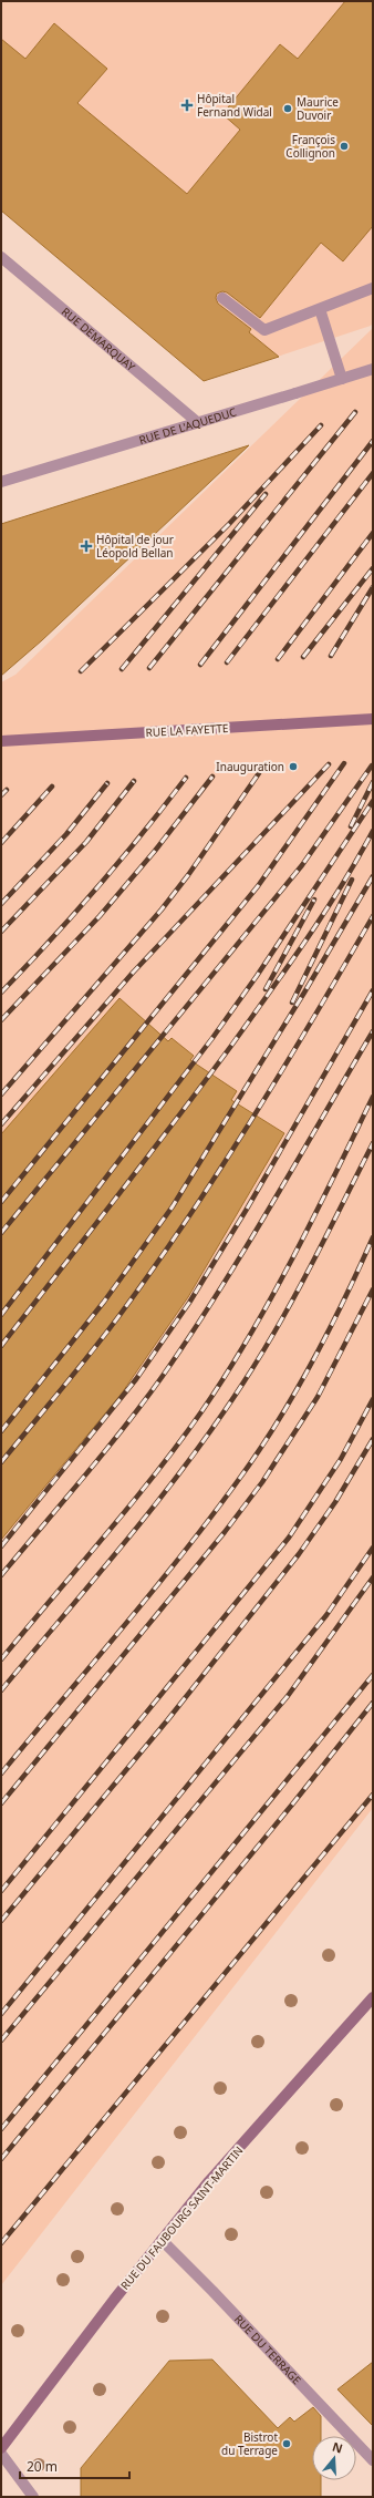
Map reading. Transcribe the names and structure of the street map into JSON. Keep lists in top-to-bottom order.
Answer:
{
  "streets": {
    "main road": ["RUE LA FAYETTE", "RUE DU FAUBOURG SAINT-MARTIN"],
    "street": ["RUE DEMARQUAY", "RUE DE L'AQUEDUC", "RUE DU TERRAGE"]
  },
  "crossings": [
    ["RUE DEMARQUAY", "RUE DE L'AQUEDUC"],
    ["RUE DU FAUBOURG SAINT-MARTIN", "RUE DU TERRAGE"]
  ],
  "places": {
    "health": ["Hôpital Fernand Widal", "Hôpital de jour Léopold Bellan"],
    "other": [
      "Maurice Duvoir",
      "François Collignon",
      "Inauguration",
      "Bistrot du Terrage"
    ]
  },
  "scale_bar": "20 m",
  "north": "top"
}
